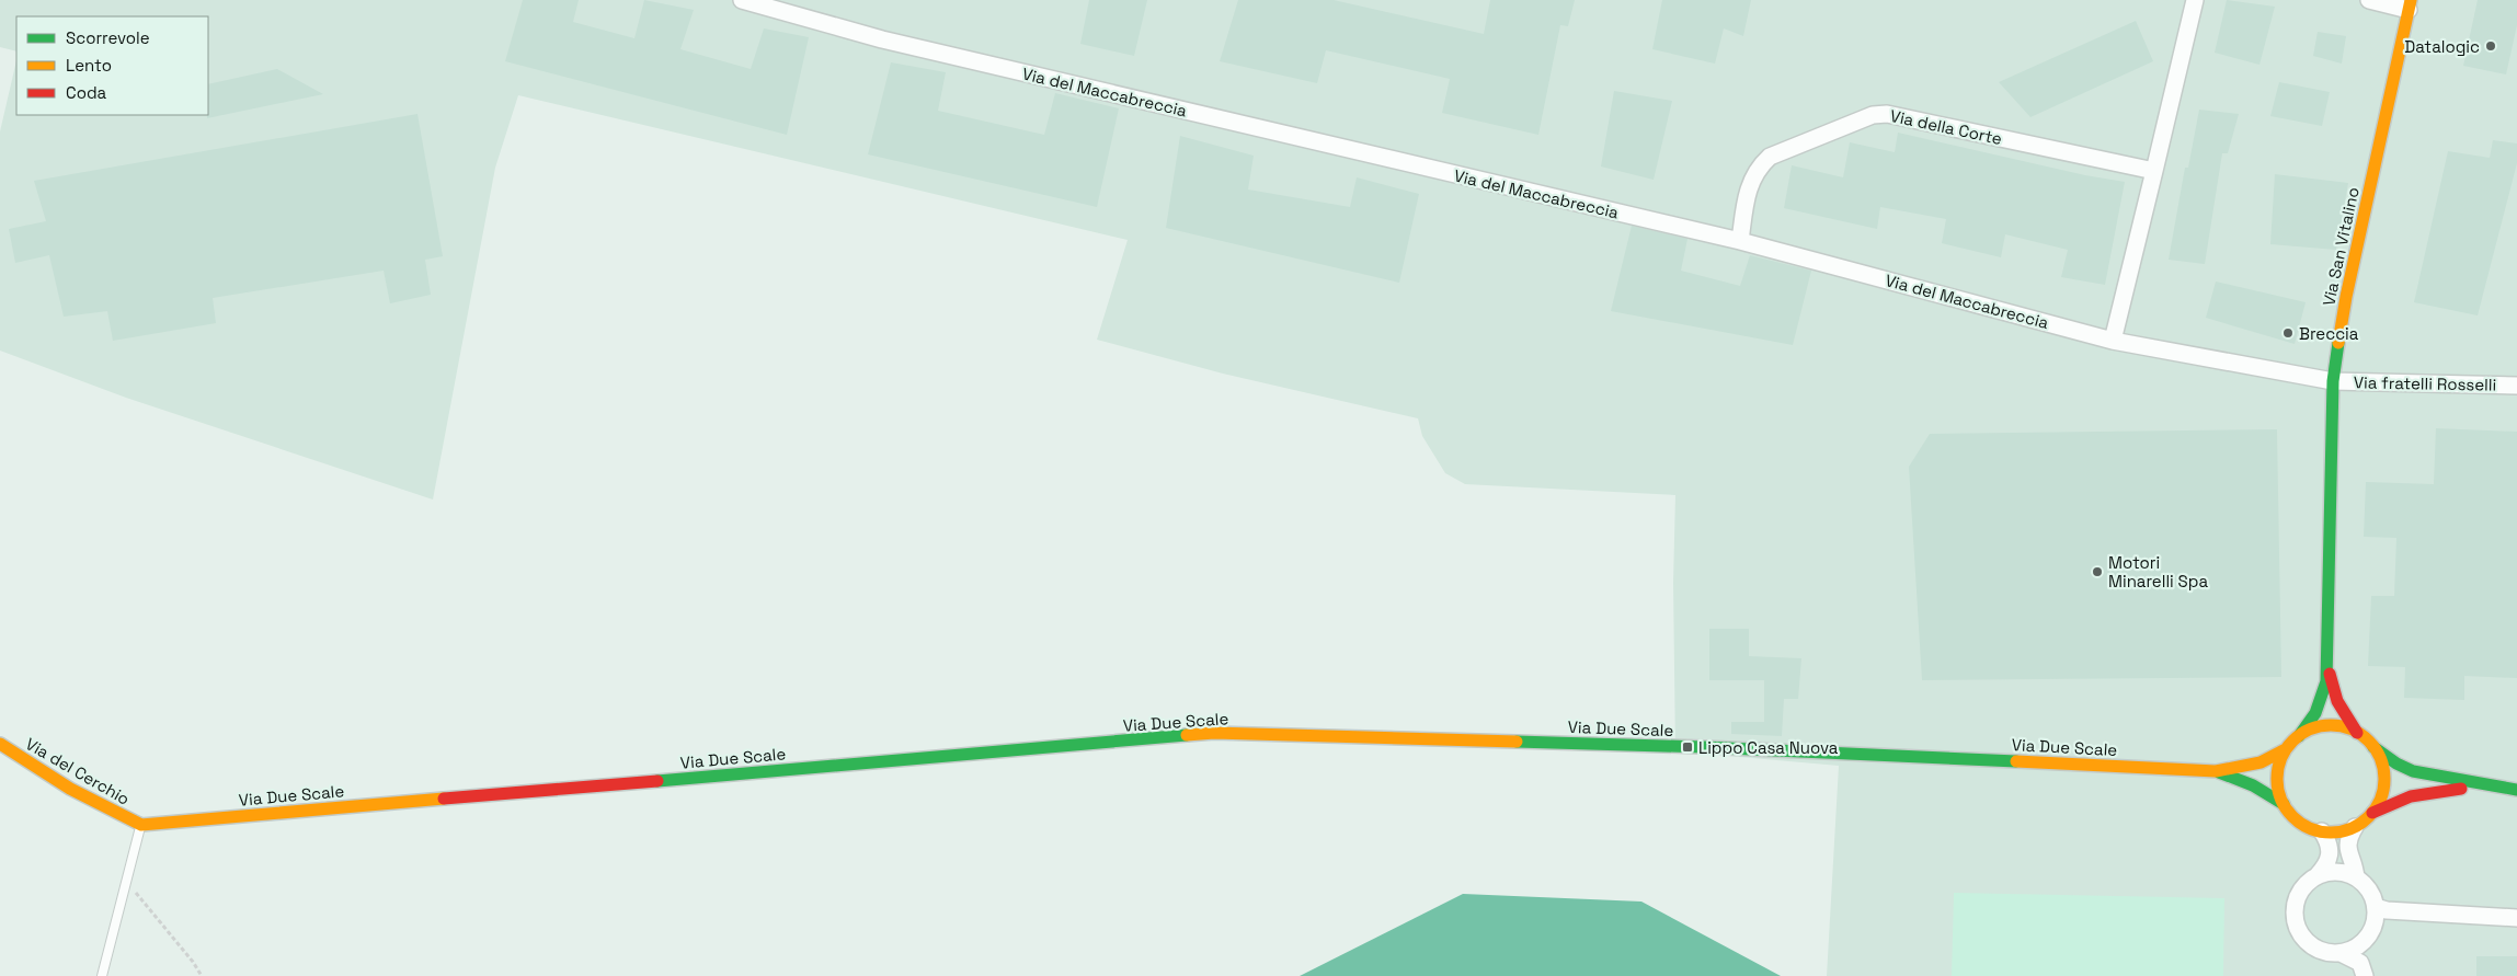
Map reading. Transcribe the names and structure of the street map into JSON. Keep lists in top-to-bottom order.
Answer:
{
  "streets": {
    "street": [
      "Via del Maccabreccia",
      "Via della Corte",
      "Via San Vitalino",
      "Via fratelli Rosselli",
      "Via Due Scale",
      "Via del Cerchio"
    ]
  },
  "crossings": [
    ["Via del Maccabreccia", "Via della Corte"],
    ["Via del Maccabreccia", "Via San Vitalino"],
    ["Via del Maccabreccia", "Via fratelli Rosselli"],
    ["Via San Vitalino", "Via fratelli Rosselli"],
    ["Via San Vitalino", "Via Due Scale"],
    ["Via Due Scale", "Via del Cerchio"]
  ],
  "places": {
    "other": ["Datalogic", "Breccia", "Motori Minarelli Spa"],
    "transit": ["Lippo Casa Nuova"]
  },
  "legend": ["Scorrevole", "Lento", "Coda"]
}
